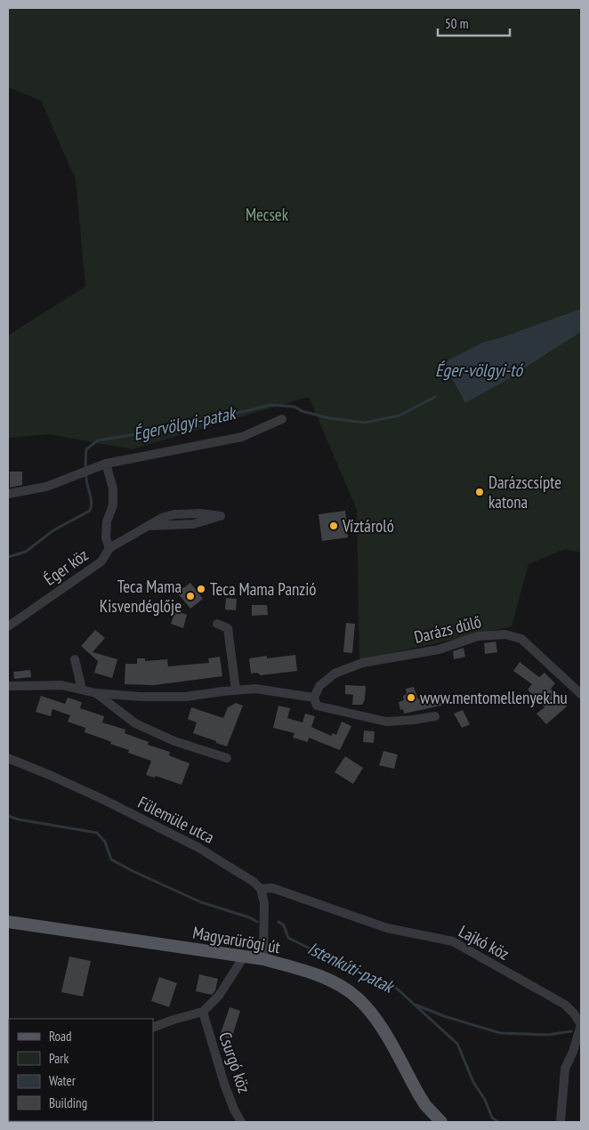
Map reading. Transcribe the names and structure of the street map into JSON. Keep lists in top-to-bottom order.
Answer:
{
  "streets": {
    "main road": ["Magyarürögi út"],
    "street": [
      "Éger köz",
      "Darázs dűlő",
      "Fülemüle utca",
      "Lajkó köz",
      "Csurgó köz"
    ]
  },
  "crossings": [
    ["Fülemüle utca", "Lajkó köz"]
  ],
  "water": ["Éger-völgyi-tó", "Égervölgyi-patak", "Istenkúti-patak"],
  "parks": ["Mecsek"],
  "places": [
    "Darázscsípte katona",
    "Víztároló",
    "Teca Mama Panzió",
    "Teca Mama Kisvendéglője",
    "www.mentomellenyek.hu"
  ],
  "legend": [
    "Road",
    "Park",
    "Water",
    "Building"
  ],
  "scale_bar": "50 m"
}
